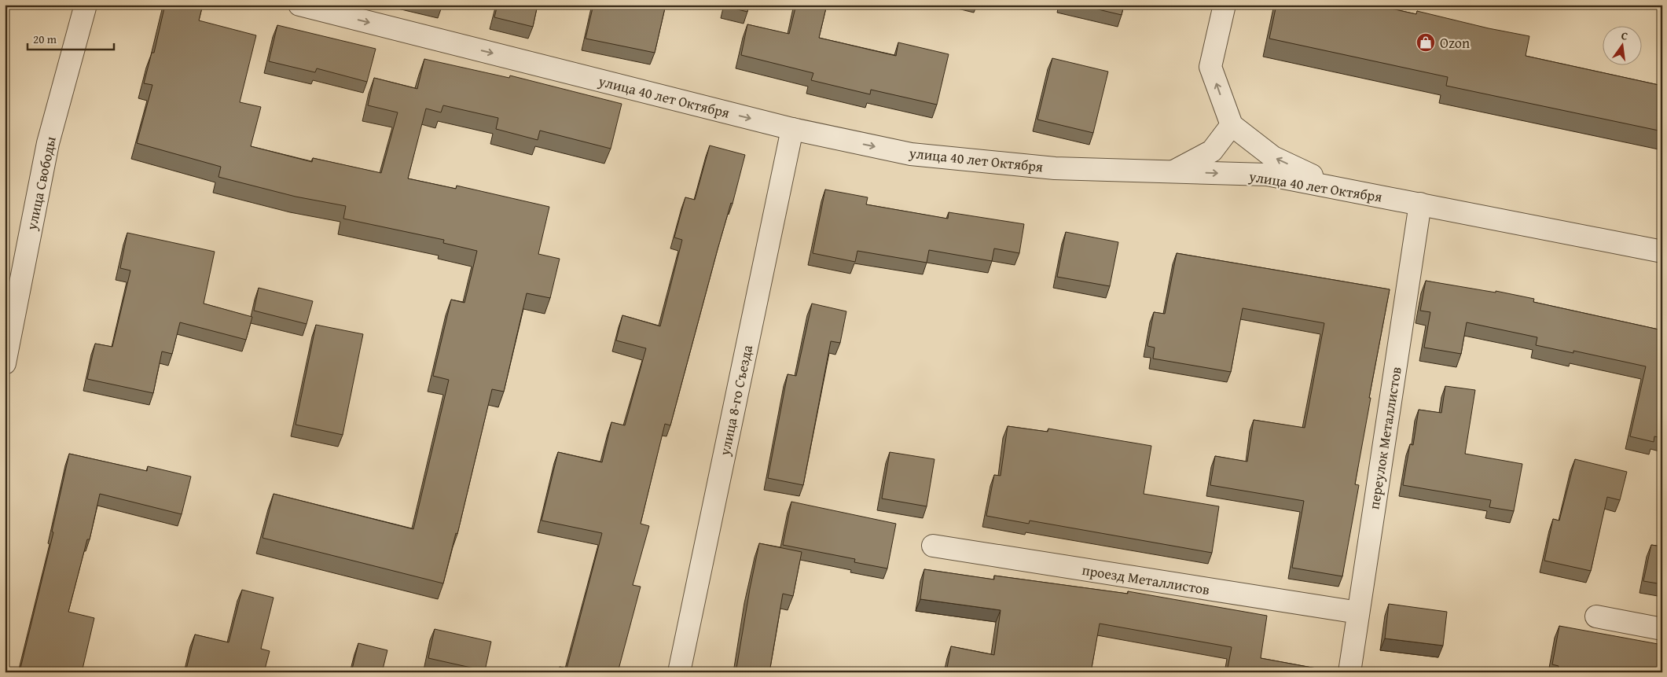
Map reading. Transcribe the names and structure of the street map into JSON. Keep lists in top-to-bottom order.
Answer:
{
  "streets": {
    "street": [
      "улица 40 лет Октября",
      "улица Свободы",
      "улица 8-го Съезда",
      "переулок Металлистов",
      "проезд Металлистов"
    ]
  },
  "crossings": [
    ["улица 40 лет Октября", "улица 8-го Съезда"],
    ["улица 40 лет Октября", "переулок Металлистов"],
    ["переулок Металлистов", "проезд Металлистов"]
  ],
  "one_way": ["улица 40 лет Октября"],
  "places": {
    "shop": ["Ozon"]
  },
  "scale_bar": "20 m",
  "north": "top"
}
